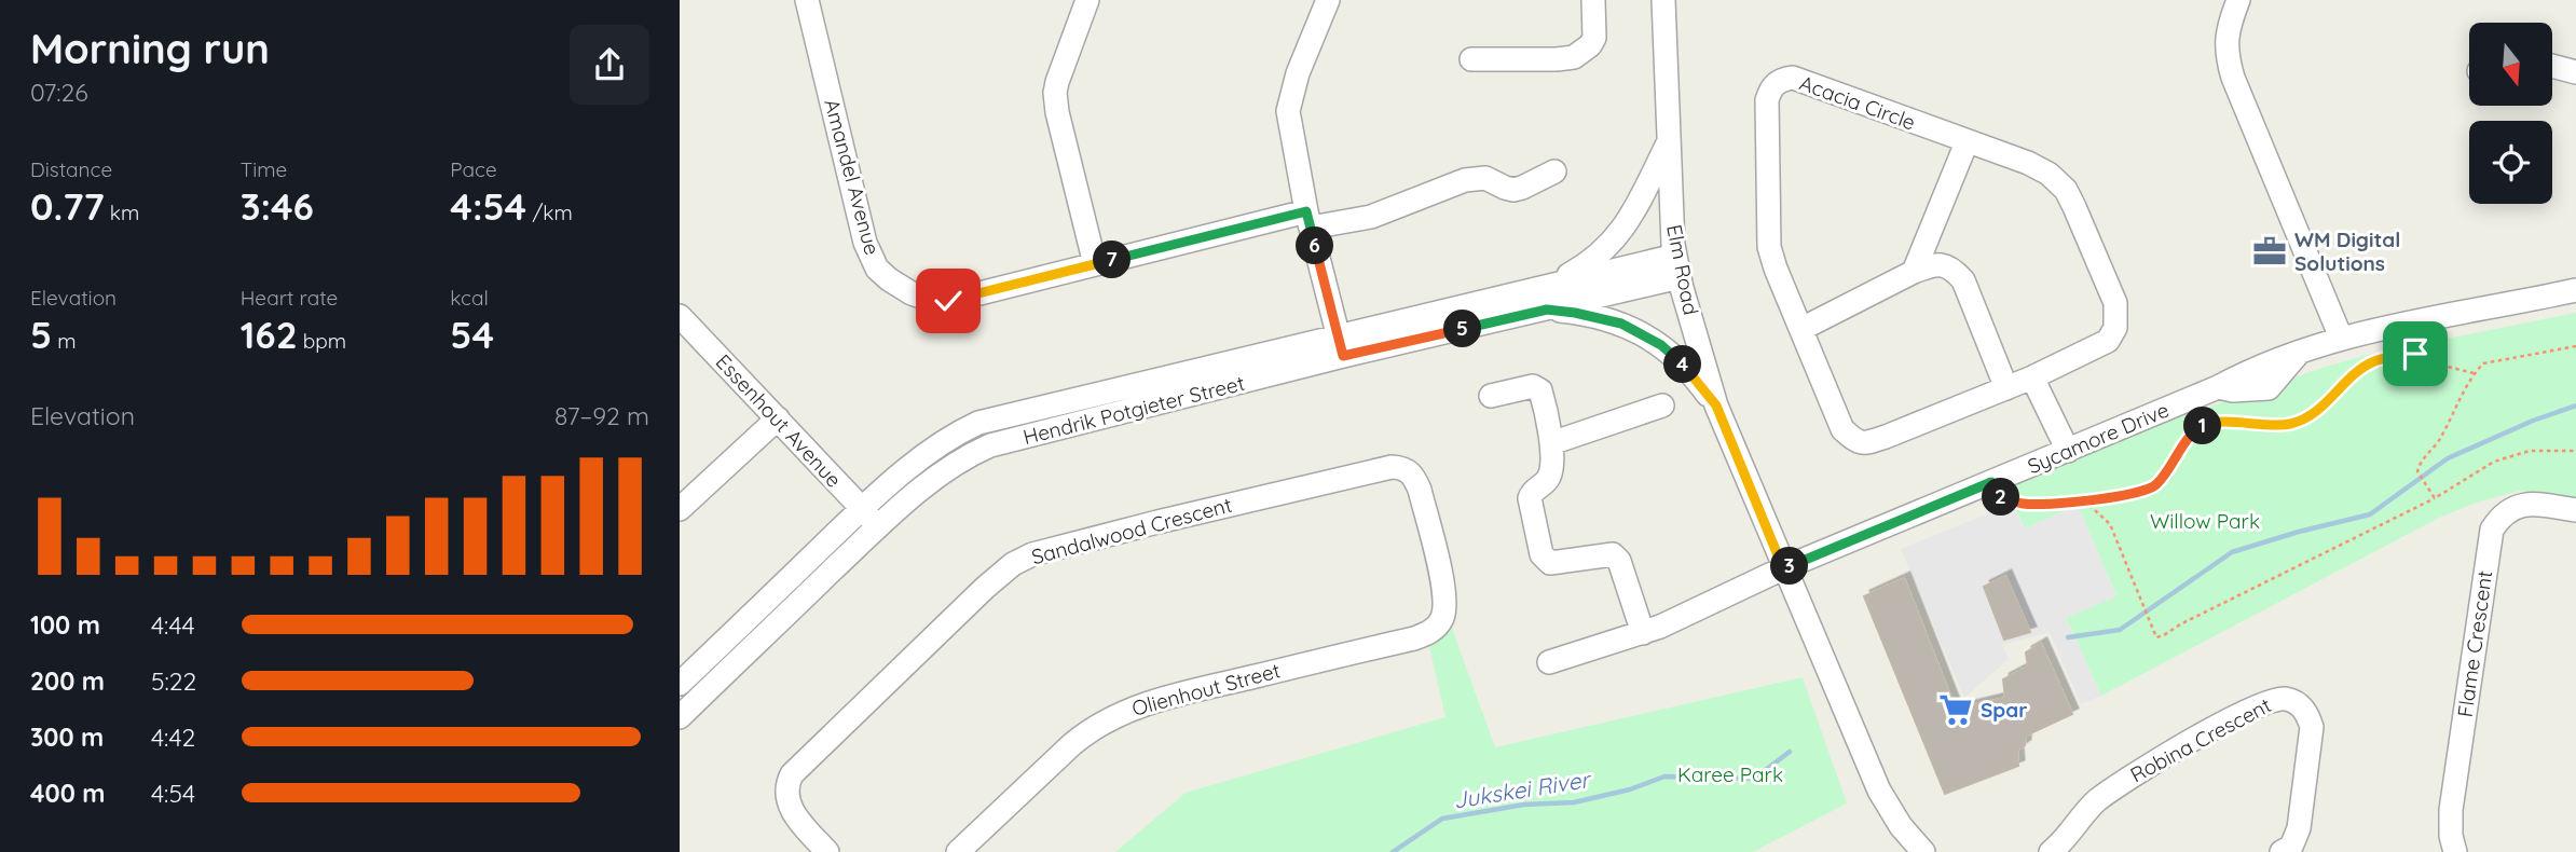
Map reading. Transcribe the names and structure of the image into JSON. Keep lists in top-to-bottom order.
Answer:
{
  "streets": {
    "street": [
      "Acacia Circle",
      "Amandel Avenue",
      "Elm Road",
      "Hendrik Potgieter Street",
      "Essenhout Avenue",
      "Sycamore Drive",
      "Sandalwood Crescent",
      "Flame Crescent",
      "Olienhout Street",
      "Robina Crescent"
    ]
  },
  "crossings": [
    ["Elm Road", "Hendrik Potgieter Street"],
    ["Elm Road", "Sycamore Drive"],
    ["Hendrik Potgieter Street", "Essenhout Avenue"],
    ["Sandalwood Crescent", "Olienhout Street"]
  ],
  "water": ["Jukskei River"],
  "parks": ["Willow Park", "Karee Park"],
  "places": {
    "office": ["WM Digital Solutions"],
    "supermarket": ["Spar"]
  },
  "north": "bottom",
  "page": {
    "heading": ["Morning run", "07:26"],
    "stats": [
      ["Distance", "0.77 km"],
      ["Time", "3:46"],
      ["Pace", "4:54 /km"],
      ["Elevation", "5 m"],
      ["Heart rate", "162 bpm"],
      ["kcal", "54"]
    ],
    "pins": [
      "6",
      "7",
      "5",
      "4",
      "1",
      "2",
      "3"
    ],
    "chart": ["Elevation", "87–92 m"],
    "list": [
      {
        "name": "100 m",
        "note": "4:44"
      },
      {
        "name": "200 m",
        "note": "5:22"
      },
      {
        "name": "300 m",
        "note": "4:42"
      },
      {
        "name": "400 m",
        "note": "4:54"
      }
    ]
  }
}
